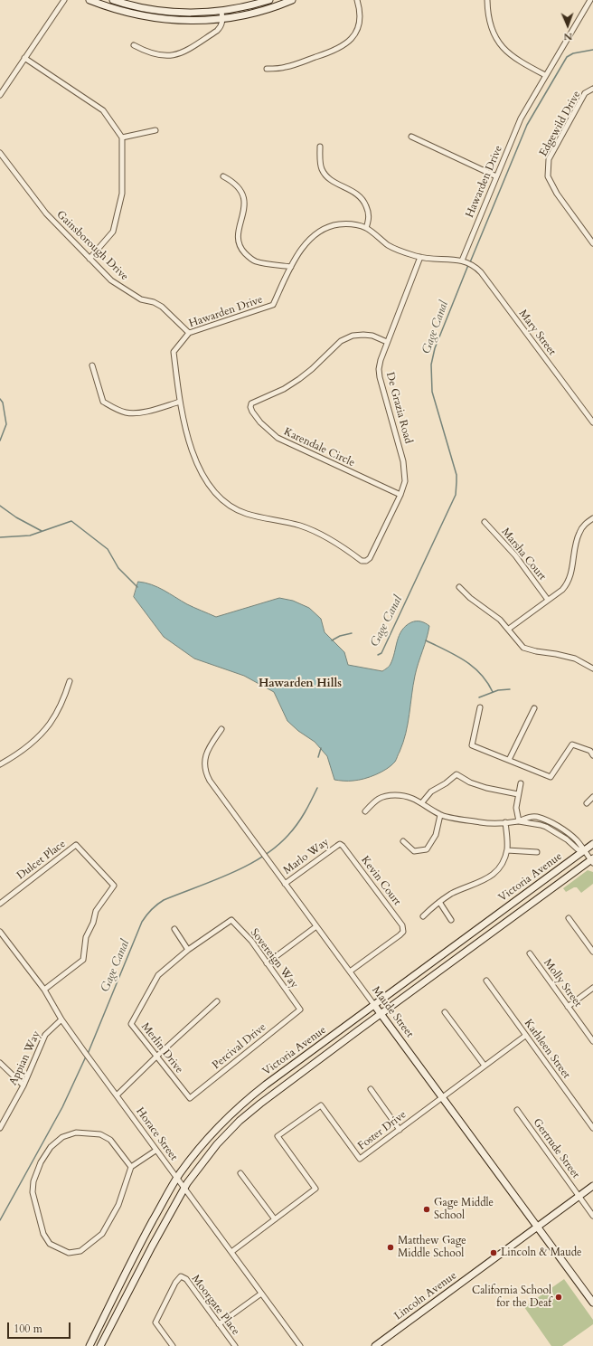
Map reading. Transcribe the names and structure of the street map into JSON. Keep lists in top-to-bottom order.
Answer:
{
  "streets": {
    "main road": ["Victoria Avenue", "Maude Street", "Lincoln Avenue"],
    "street": [
      "Edgewild Drive",
      "Hawarden Drive",
      "Gainsborough Drive",
      "Mary Street",
      "De Grazia Road",
      "Karendale Circle",
      "Marsha Court",
      "Marlo Way",
      "Dulcet Place",
      "Kevin Court",
      "Sovereign Way",
      "Molly Street",
      "Percival Drive",
      "Merlin Drive",
      "Kathleen Street",
      "Appian Way",
      "Foster Drive",
      "Horace Street",
      "Gertrude Street",
      "Moorgate Place"
    ]
  },
  "crossings": [
    ["Hawarden Drive", "Gainsborough Drive"],
    ["Hawarden Drive", "Mary Street"],
    ["Hawarden Drive", "De Grazia Road"],
    ["De Grazia Road", "Karendale Circle"],
    ["Marlo Way", "Kevin Court"],
    ["Marlo Way", "Maude Street"],
    ["Dulcet Place", "Horace Street"],
    ["Victoria Avenue", "Maude Street"],
    ["Victoria Avenue", "Horace Street"],
    ["Kevin Court", "Maude Street"],
    ["Sovereign Way", "Percival Drive"],
    ["Sovereign Way", "Merlin Drive"],
    ["Maude Street", "Foster Drive"],
    ["Maude Street", "Lincoln Avenue"],
    ["Percival Drive", "Merlin Drive"],
    ["Kathleen Street", "Foster Drive"],
    ["Appian Way", "Horace Street"],
    ["Foster Drive", "Horace Street"],
    ["Gertrude Street", "Lincoln Avenue"]
  ],
  "districts": ["Hawarden Hills"],
  "water": ["Gage Canal"],
  "places": [
    "Gage Middle School",
    "Matthew Gage Middle School",
    "Lincoln & Maude",
    "California School for the Deaf"
  ],
  "scale_bar": "100 m",
  "north": "bottom"
}
